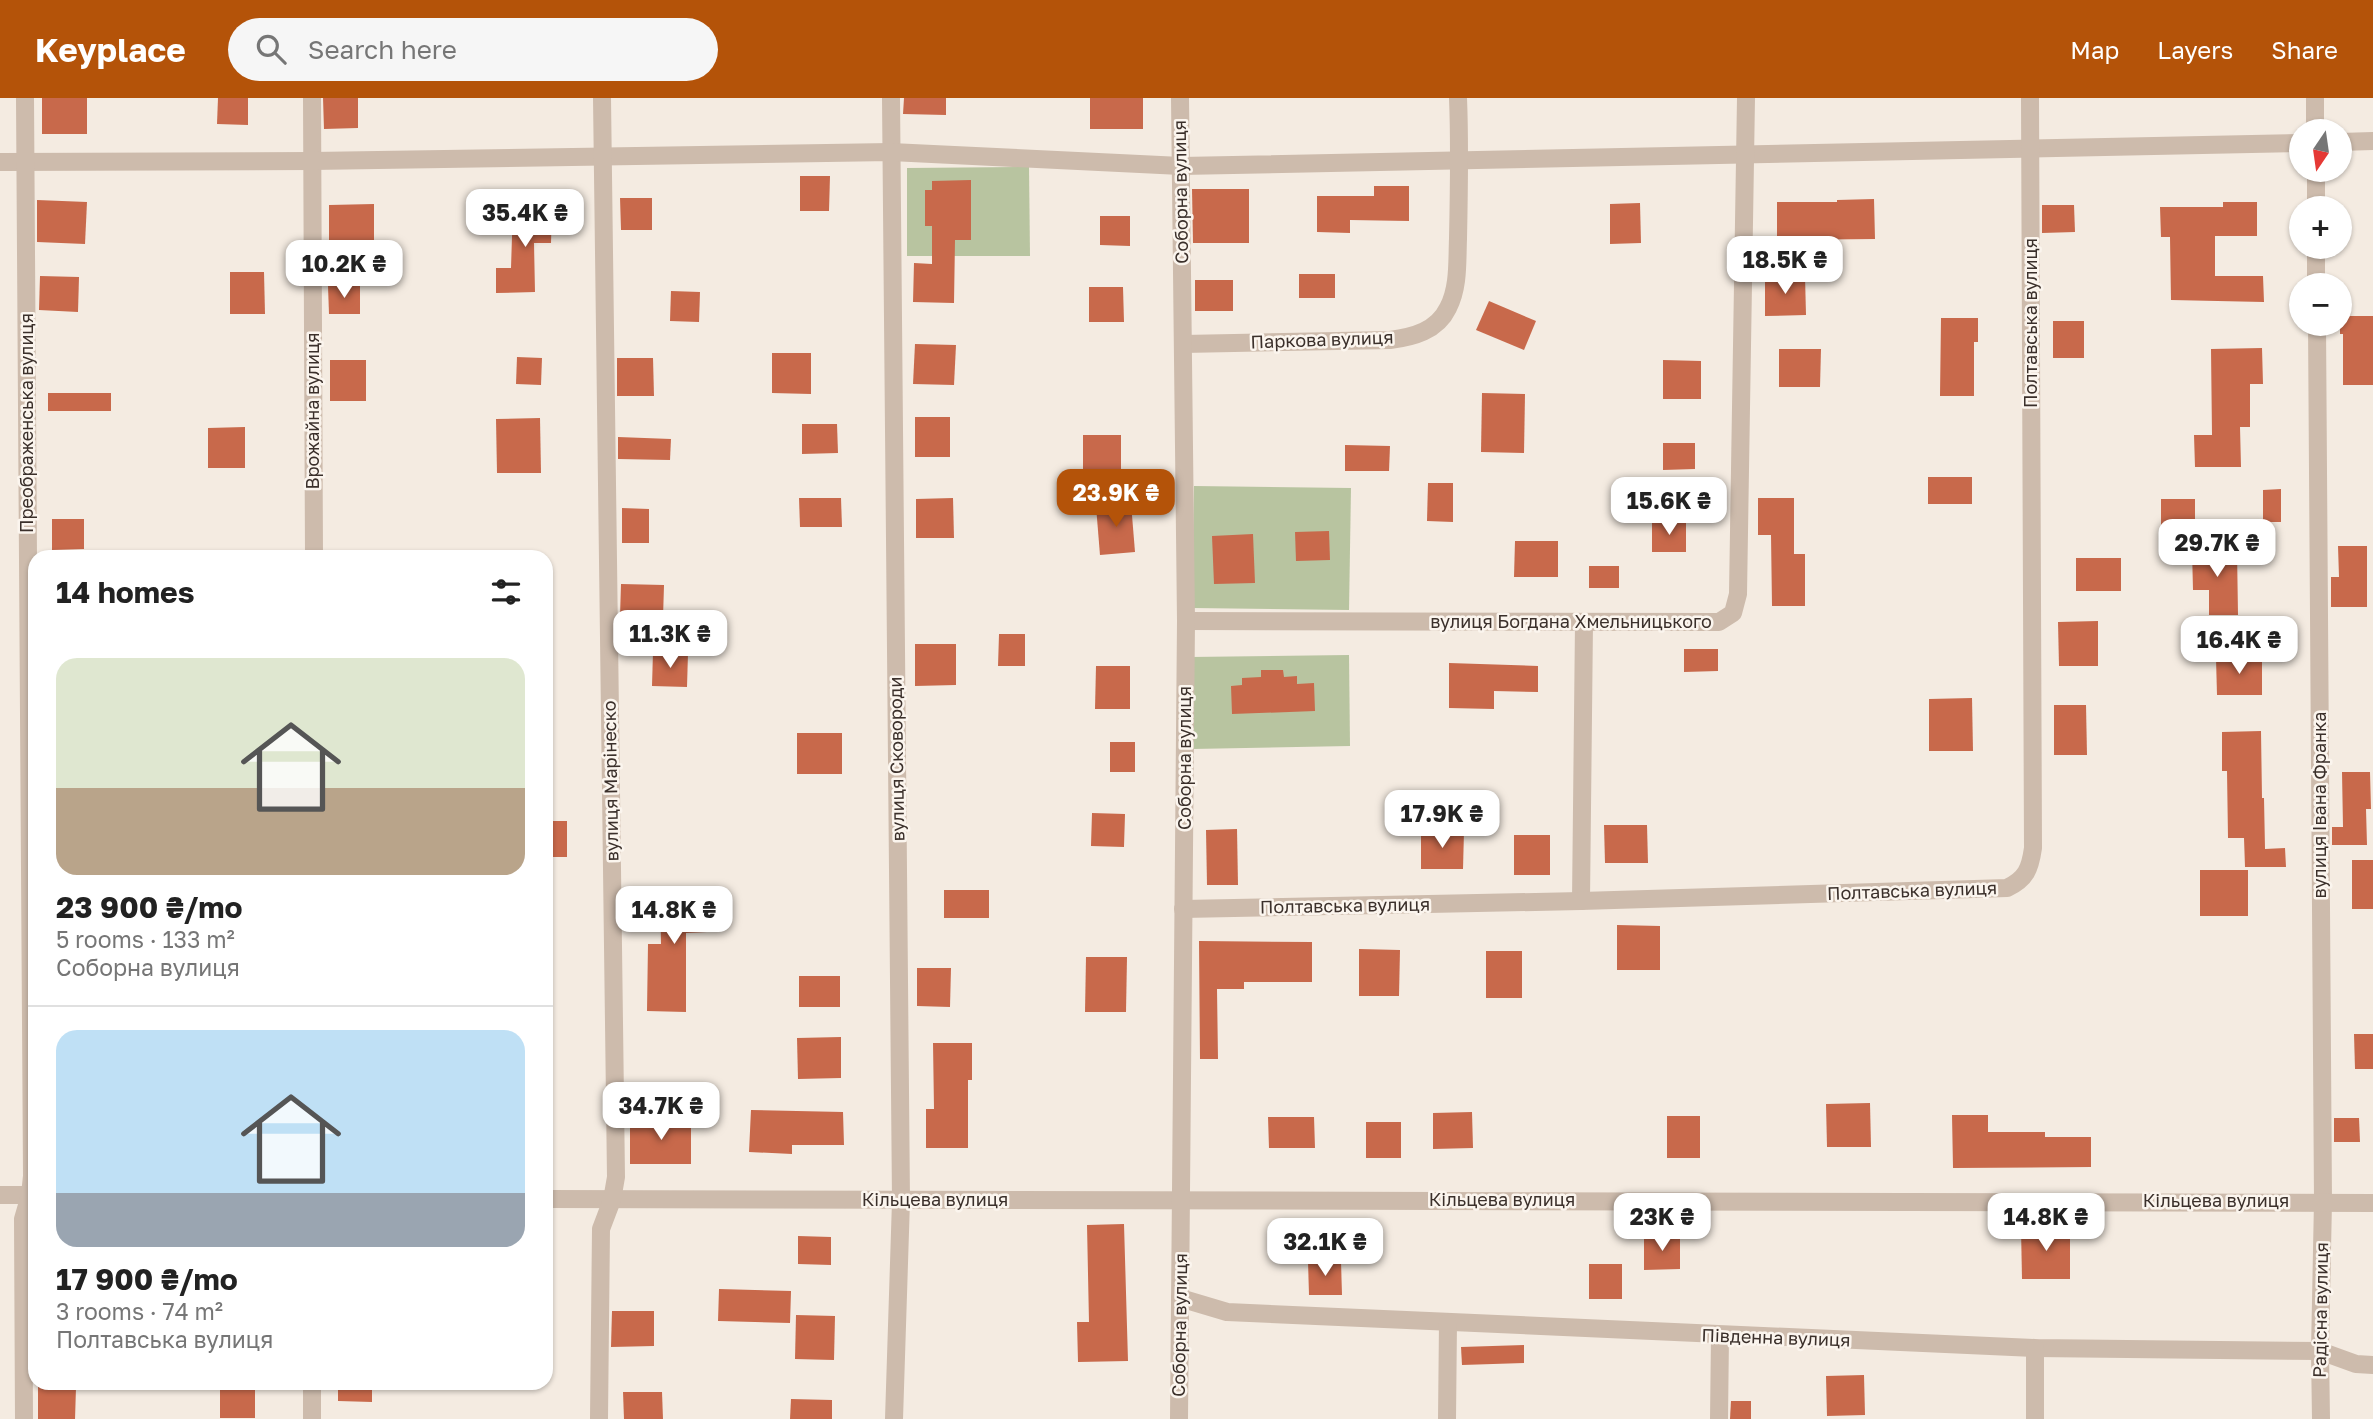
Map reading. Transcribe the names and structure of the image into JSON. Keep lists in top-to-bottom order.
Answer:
{
  "streets": {
    "street": [
      "Соборна вулиця",
      "Полтавська вулиця",
      "Паркова вулиця",
      "Врожайна вулиця",
      "Преображенська вулиця",
      "вулиця Богдана Хмельницького",
      "вулиця Сковороди",
      "вулиця Марінеско",
      "вулиця Івана Франка",
      "Кільцева вулиця",
      "Радісна вулиця",
      "Південна вулиця"
    ]
  },
  "crossings": [
    ["Соборна вулиця", "Полтавська вулиця"],
    ["Соборна вулиця", "Паркова вулиця"],
    ["Соборна вулиця", "вулиця Богдана Хмельницького"],
    ["Соборна вулиця", "Кільцева вулиця"],
    ["Соборна вулиця", "Південна вулиця"],
    ["вулиця Сковороди", "Кільцева вулиця"],
    ["вулиця Марінеско", "Кільцева вулиця"],
    ["вулиця Івана Франка", "Кільцева вулиця"],
    ["вулиця Івана Франка", "Радісна вулиця"],
    ["Кільцева вулиця", "Радісна вулиця"],
    ["Радісна вулиця", "Південна вулиця"]
  ],
  "north": "bottom",
  "page": {
    "header": "Keyplace",
    "search": "Search here",
    "nav": ["Map", "Layers", "Share"],
    "map_buttons": ["+", "−"],
    "price": [
      "35.4K ₴",
      "18.5K ₴",
      "10.2K ₴",
      "23.9K ₴",
      "15.6K ₴",
      "29.7K ₴",
      "11.3K ₴",
      "16.4K ₴",
      "17.9K ₴",
      "14.8K ₴",
      "34.7K ₴",
      "23K ₴",
      "14.8K ₴",
      "32.1K ₴"
    ],
    "heading": "14 homes",
    "list": [
      {
        "name": "23 900 ₴/mo",
        "note": "5 rooms · 133 m² · Соборна вулиця"
      },
      {
        "name": "17 900 ₴/mo",
        "note": "3 rooms · 74 m² · Полтавська вулиця"
      }
    ]
  }
}
